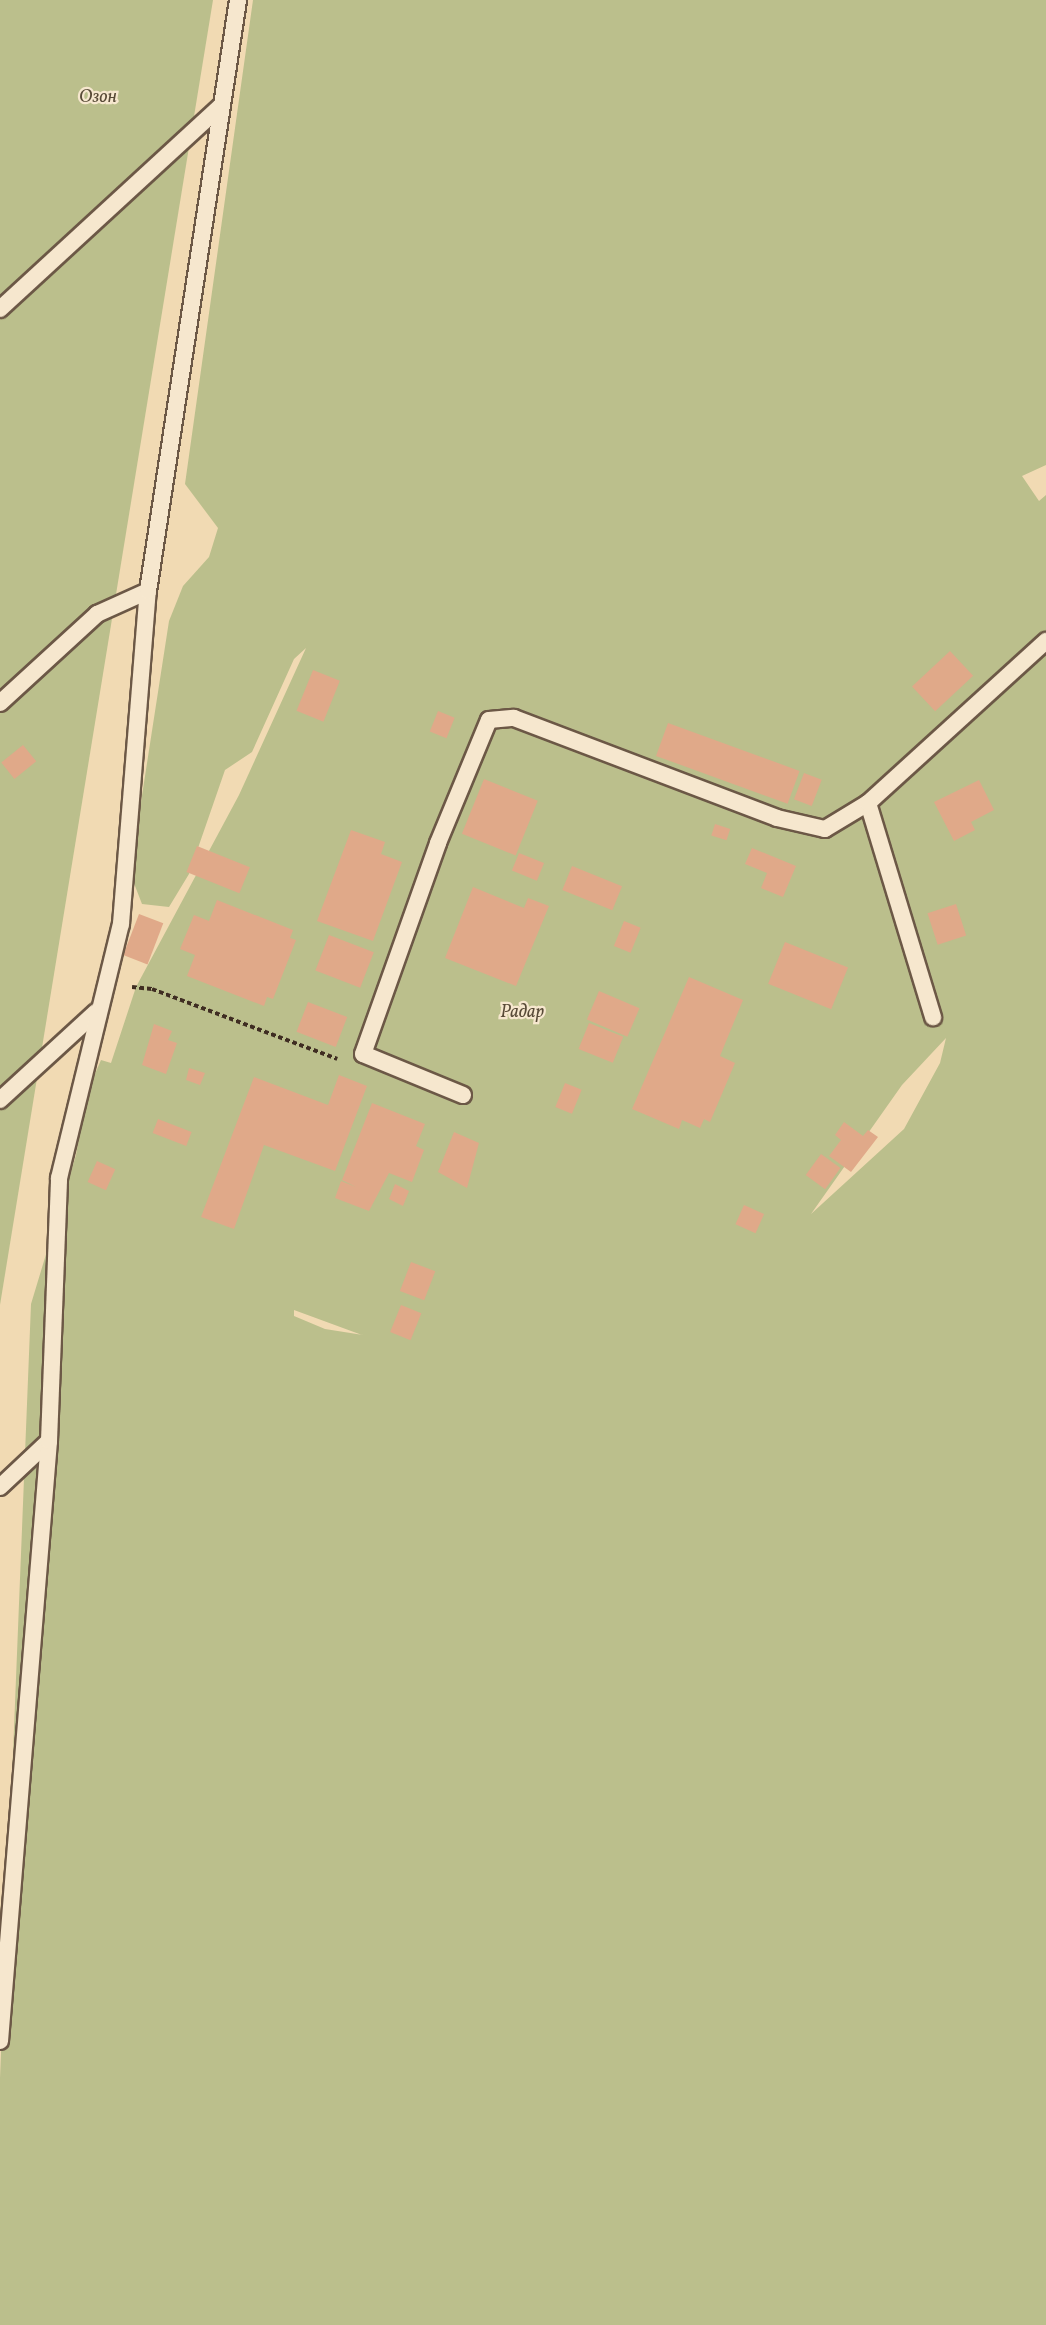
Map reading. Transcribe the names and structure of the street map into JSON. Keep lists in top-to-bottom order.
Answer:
{
  "parks": ["Озон", "Радар"]
}
